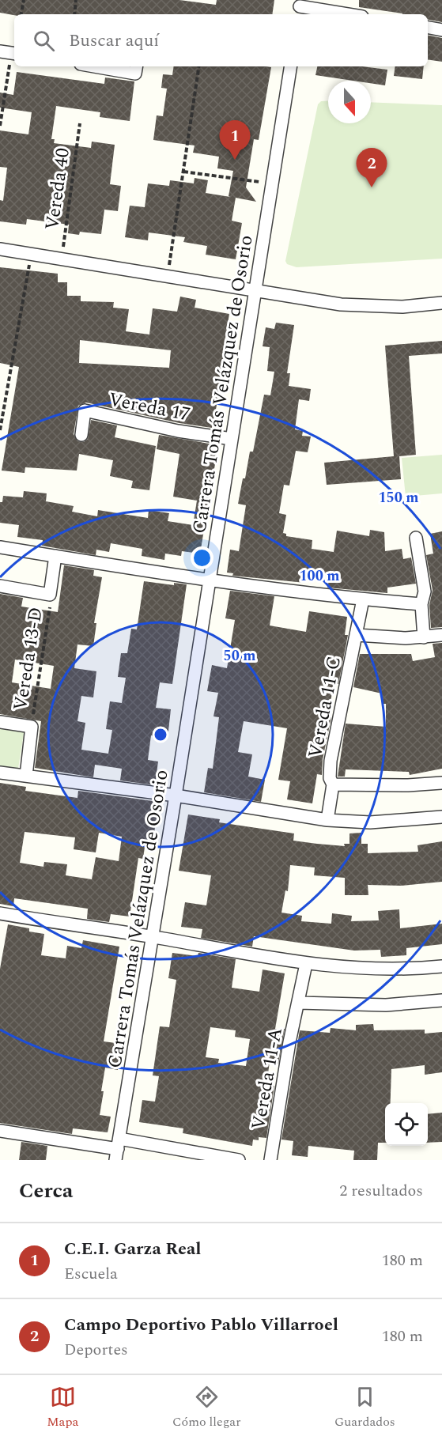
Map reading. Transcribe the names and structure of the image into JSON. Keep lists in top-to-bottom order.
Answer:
{
  "streets": {
    "street": [
      "Carrera Tomás Velázquez de Osorio",
      "Vereda 17",
      "Vereda 11-C",
      "Vereda 11-A"
    ],
    "path": ["Vereda 40", "Vereda 13-D"]
  },
  "crossings": [
    ["Carrera Tomás Velázquez de Osorio", "Vereda 17"]
  ],
  "north": "bottom",
  "page": {
    "search": "Buscar aquí",
    "pins": ["1", "2"],
    "heading": ["Cerca", "2 resultados"],
    "list": [
      {
        "mark": "1",
        "name": "C.E.I. Garza Real",
        "note": "Escuela",
        "value": "180 m"
      },
      {
        "mark": "2",
        "name": "Campo Deportivo Pablo Villarroel",
        "note": "Deportes",
        "value": "180 m"
      }
    ],
    "nav": ["Mapa", "Cómo llegar", "Guardados"]
  },
  "rings": ["150 m", "100 m", "50 m"]
}
